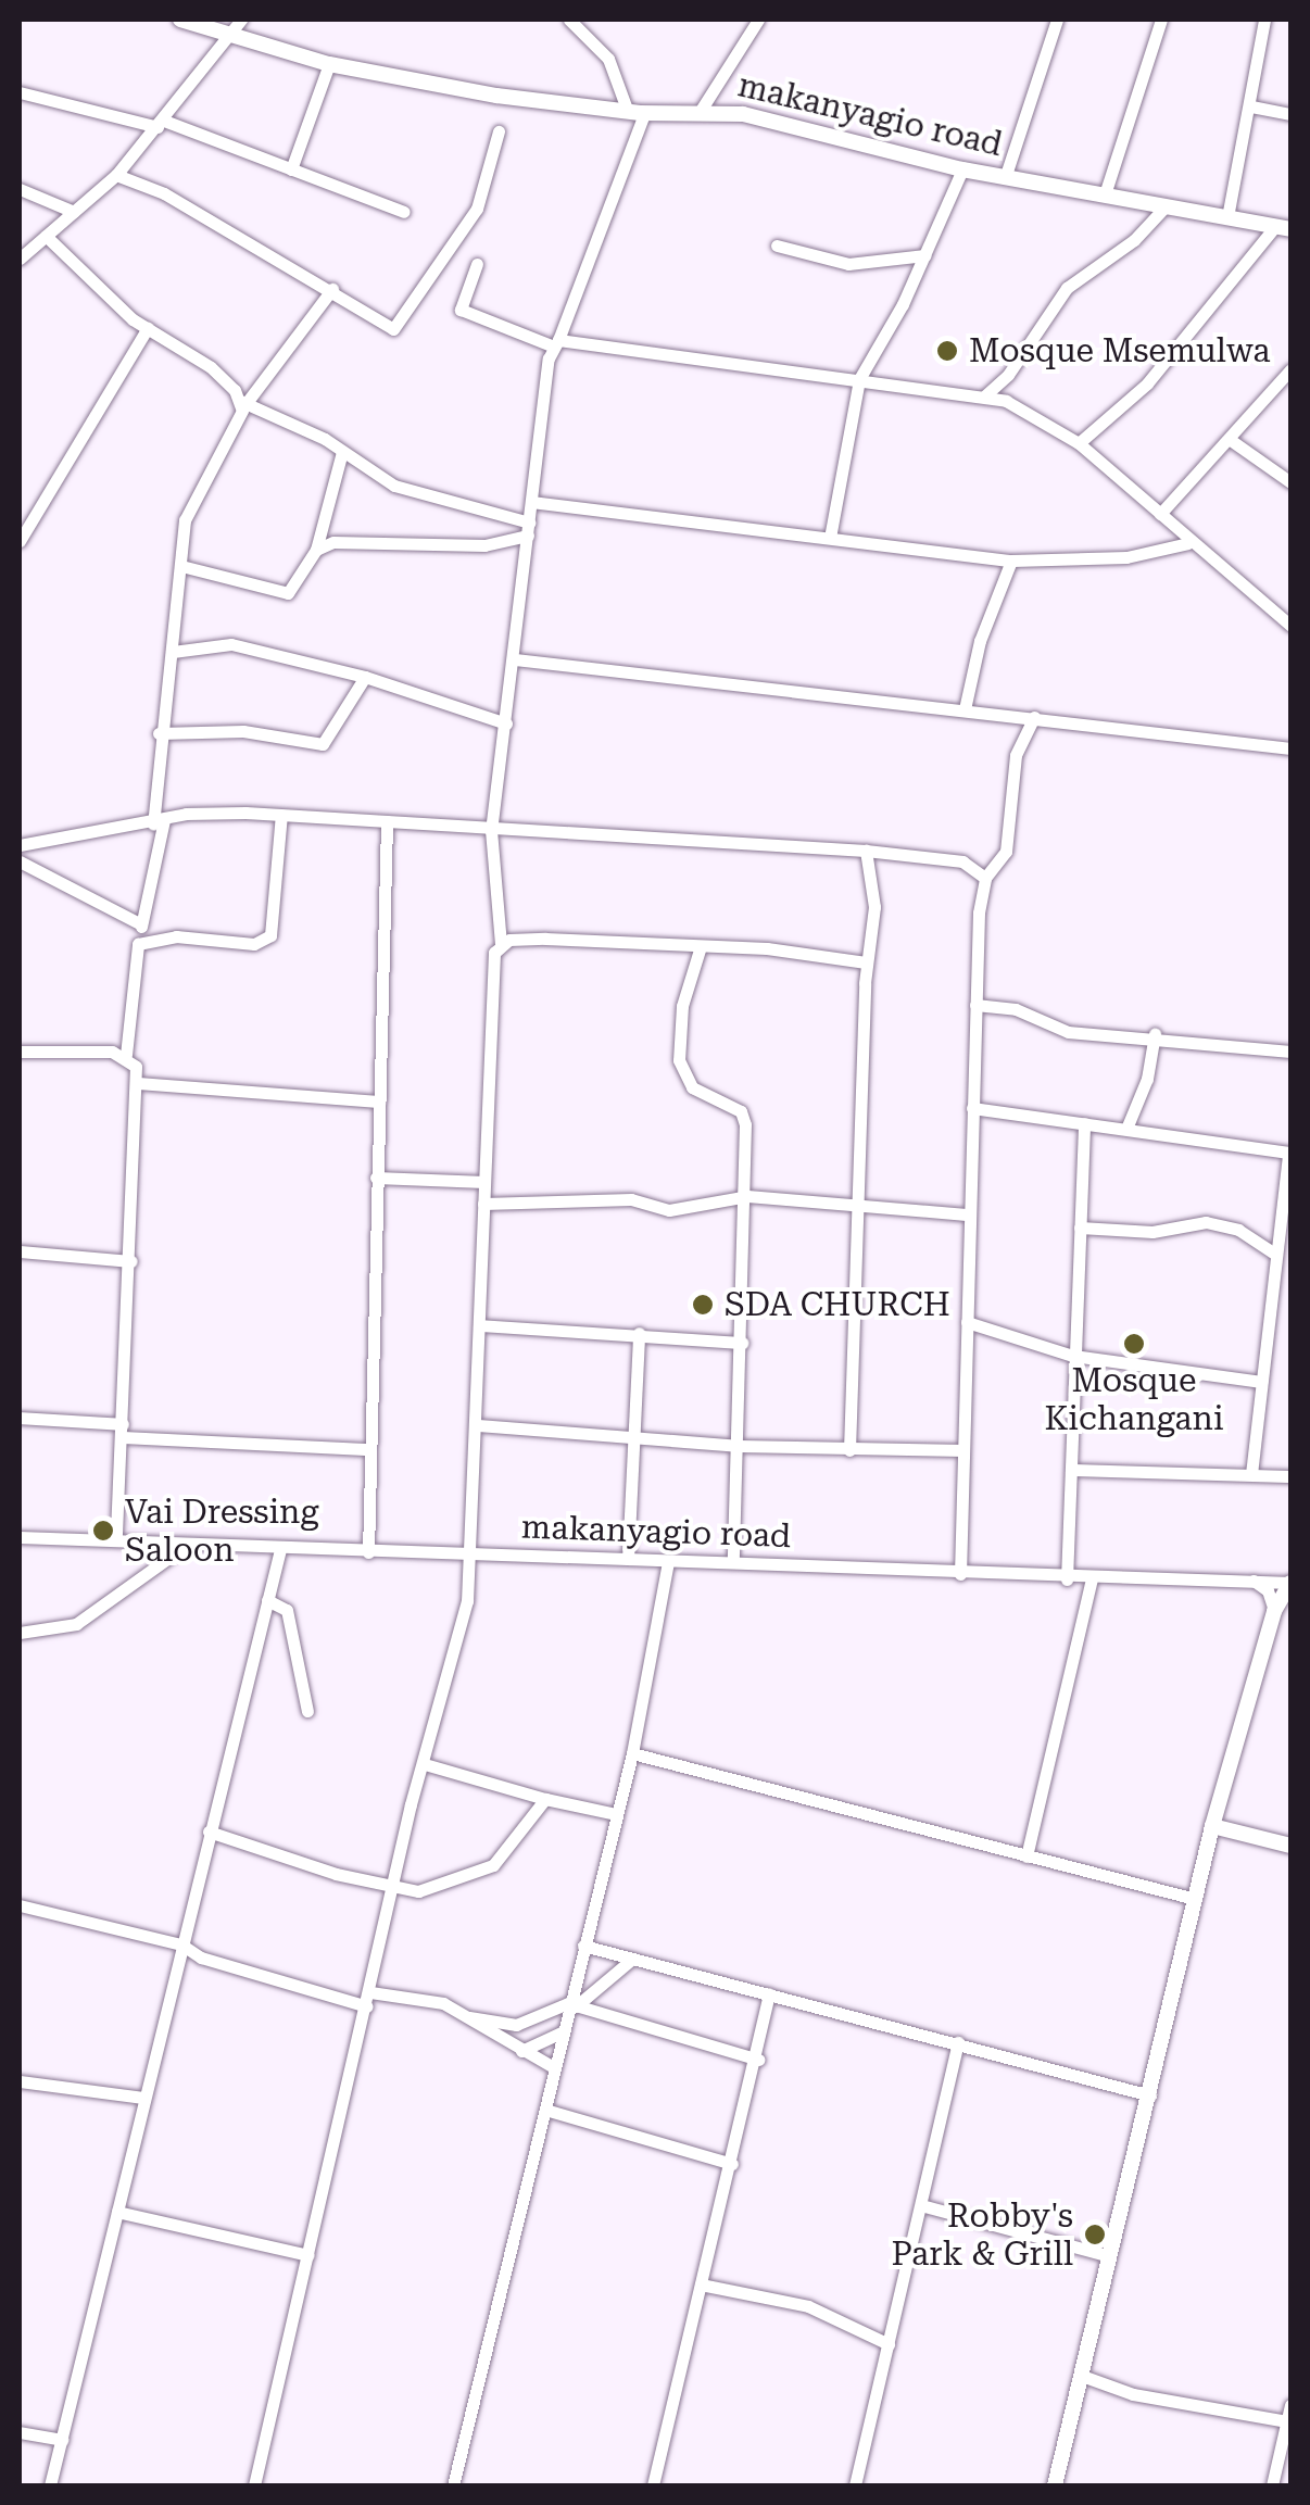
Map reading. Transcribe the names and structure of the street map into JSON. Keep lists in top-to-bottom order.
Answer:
{
  "streets": {
    "street": ["makanyagio road"]
  },
  "places": [
    "Mosque Msemulwa",
    "SDA CHURCH",
    "Mosque Kichangani",
    "Vai Dressing Saloon",
    "Robby's Park & Grill"
  ]
}
